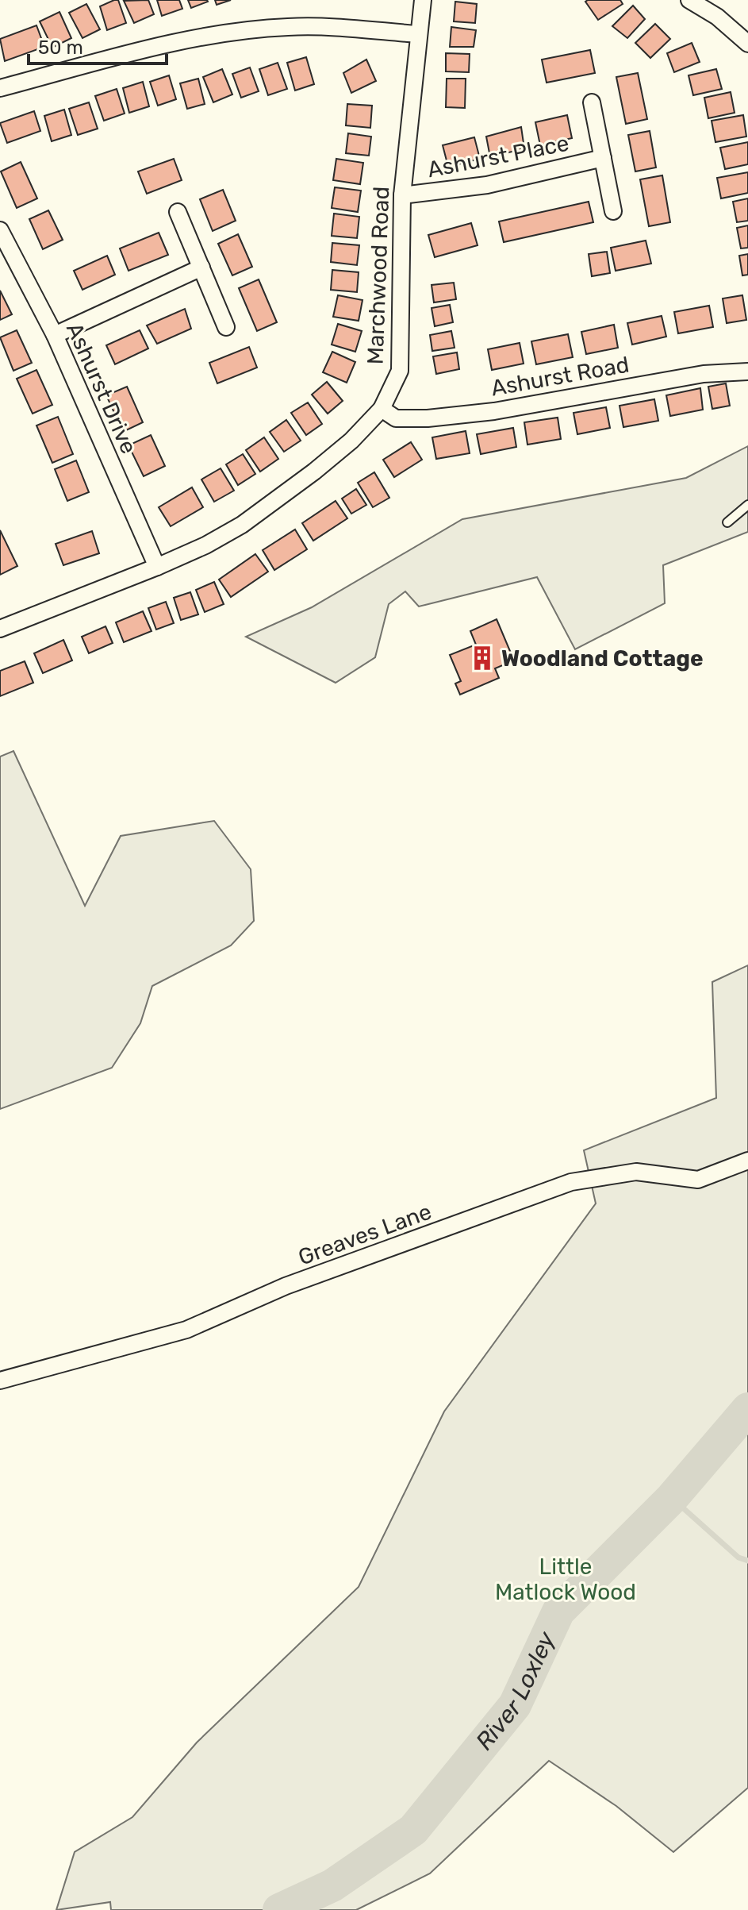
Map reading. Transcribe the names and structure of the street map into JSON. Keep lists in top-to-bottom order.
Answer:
{
  "streets": {
    "street": [
      "Ashurst Place",
      "Marchwood Road",
      "Ashurst Road",
      "Ashurst Drive",
      "Greaves Lane"
    ]
  },
  "crossings": [
    ["Ashurst Place", "Marchwood Road"],
    ["Marchwood Road", "Ashurst Road"],
    ["Marchwood Road", "Ashurst Drive"]
  ],
  "water": ["River Loxley"],
  "parks": ["Little Matlock Wood"],
  "places": {
    "building": ["Woodland Cottage"]
  },
  "scale_bar": "50 m"
}
